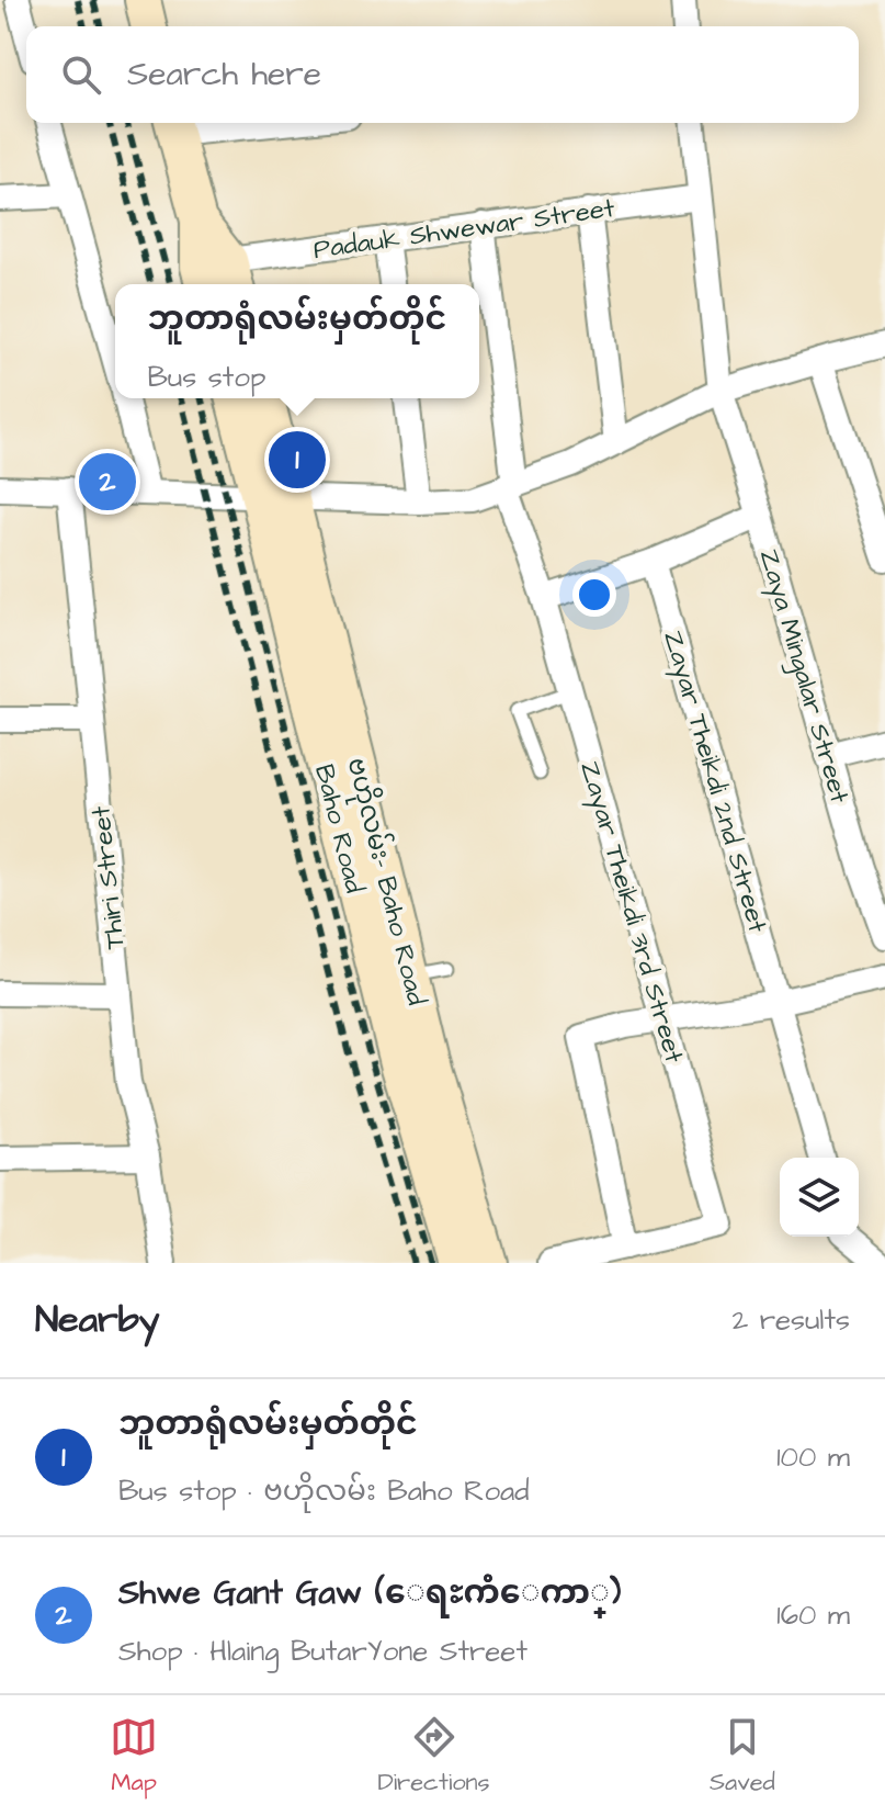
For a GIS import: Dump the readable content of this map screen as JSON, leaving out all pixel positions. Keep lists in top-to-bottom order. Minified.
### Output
{"streets":{"main road":["Baho Road","ဗဟိုလမ်း- Baho Road"],"street":["Padauk Shwewar Street","Zaya Mingalar Street","Zayar Theikdi 2nd Street","Thiri Street","Zayar Theikdi 3rd Street"]},"crossings":[["Padauk Shwewar Street","Zaya Mingalar Street"],["Padauk Shwewar Street","Zayar Theikdi 3rd Street"],["Baho Road","ဗဟိုလမ်း- Baho Road"]],"page":{"search":"Search here","popup":["ဘူတာရုံလမ်းမှတ်တိုင်","Bus stop"],"pins":["1","2"],"heading":["Nearby","2 results"],"list":[{"mark":"1","name":"ဘူတာရုံလမ်းမှတ်တိုင်","note":"Bus stop · ဗဟိုလမ်း Baho Road","value":"100 m"},{"mark":"2","name":"Shwe Gant Gaw (ေရႊကံံေကာ္)","note":"Shop · Hlaing ButarYone Street","value":"160 m"}],"nav":["Map","Directions","Saved"]}}
